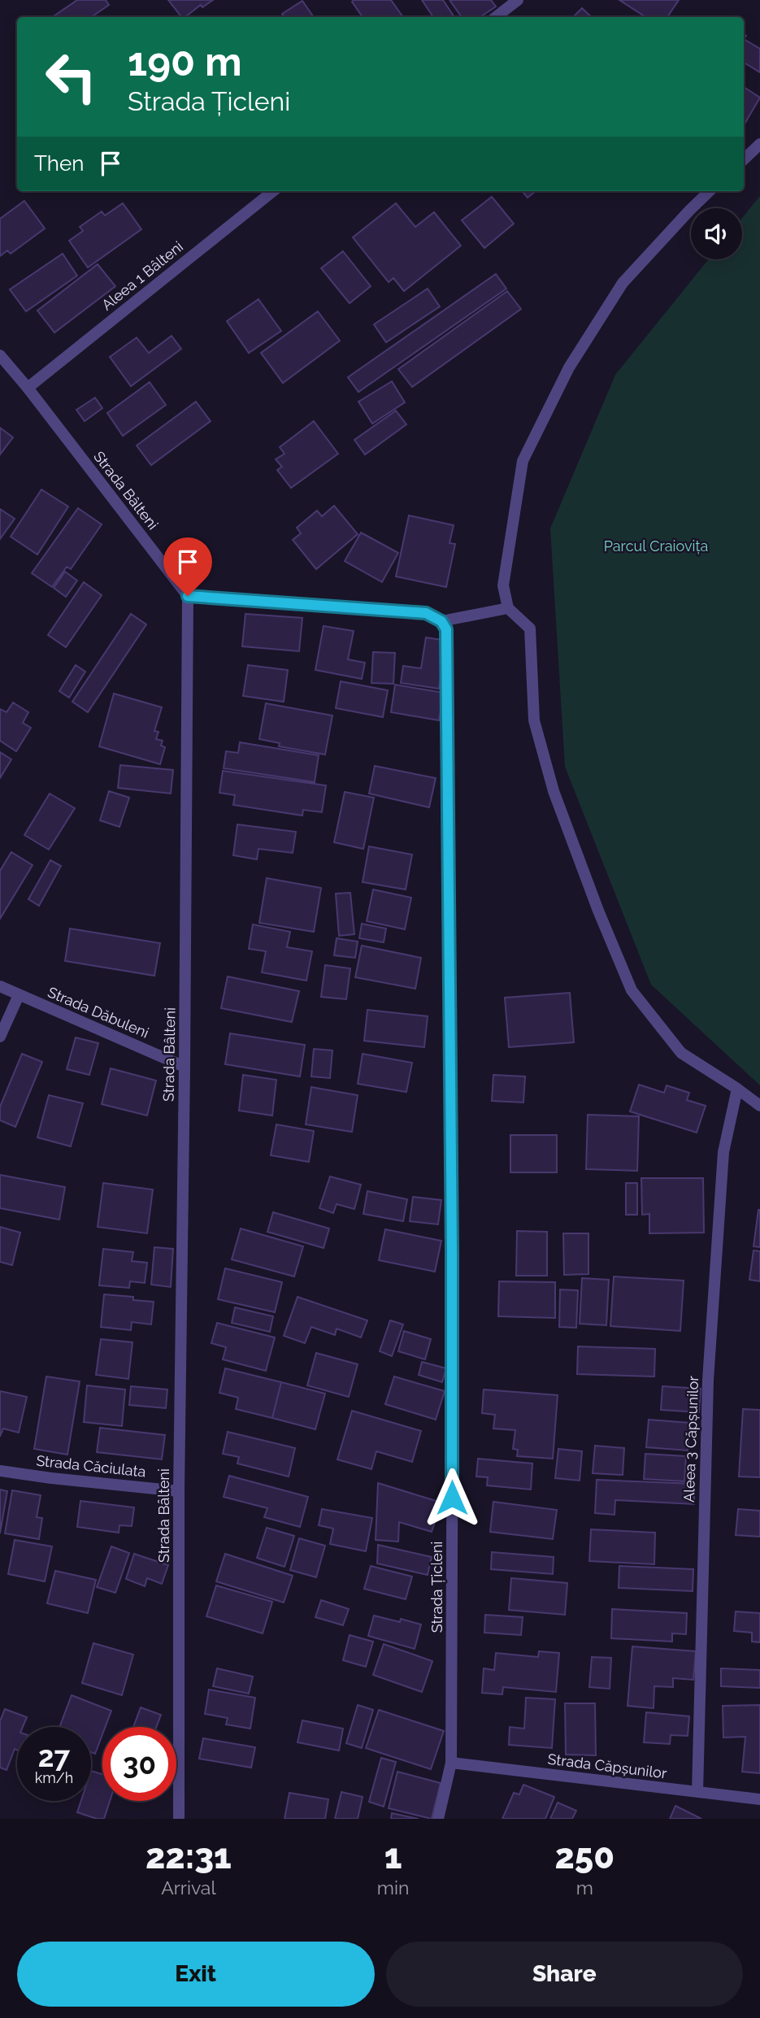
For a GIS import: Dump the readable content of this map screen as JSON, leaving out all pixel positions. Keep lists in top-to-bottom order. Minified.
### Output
{"streets":{"street":["Aleea 1 Bâlteni","Strada Bâlteni","Strada Dăbuleni","Aleea 3 Căpșunilor","Strada Căciulata","Strada Țicleni","Strada Căpșunilor"]},"crossings":[["Aleea 1 Bâlteni","Strada Bâlteni"],["Strada Bâlteni","Strada Dăbuleni"],["Strada Bâlteni","Strada Căciulata"],["Aleea 3 Căpșunilor","Strada Căpșunilor"],["Strada Țicleni","Strada Căpșunilor"]],"parks":["Parcul Craiovița"],"page":{"turn":["190 m","Strada Țicleni"],"then":"Then","speed":"27 km/h","limit":"30","eta":["22:31","Arrival","1","min","250","m"],"buttons":["Exit","Share"]}}
